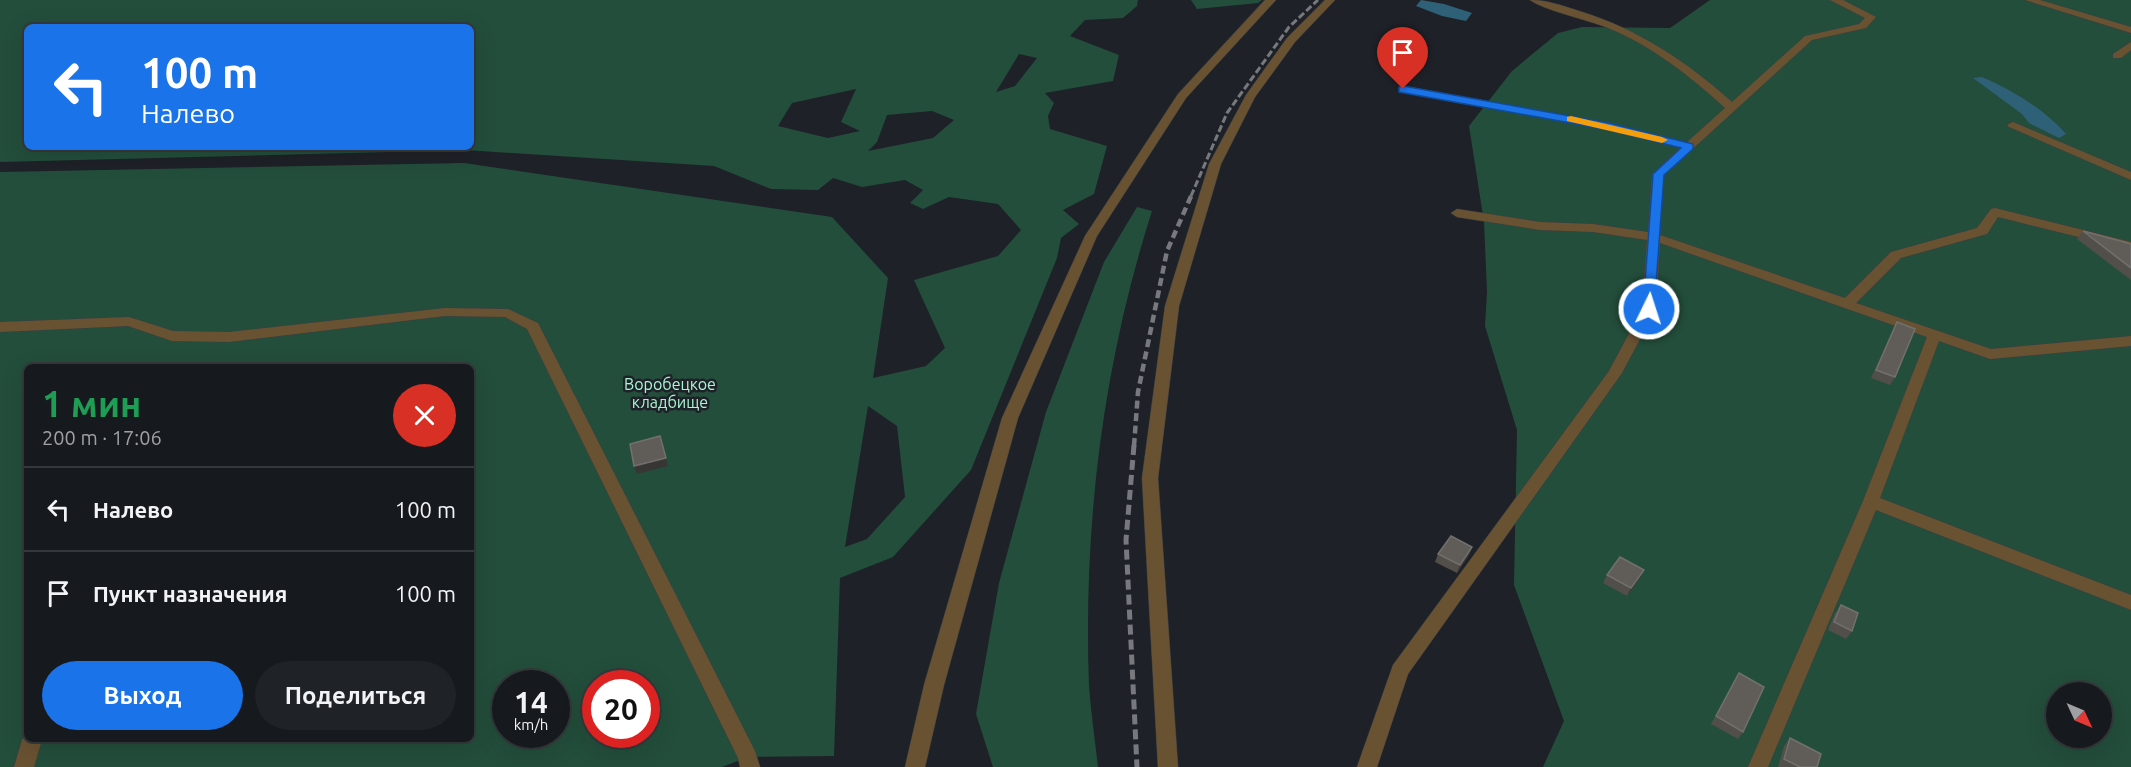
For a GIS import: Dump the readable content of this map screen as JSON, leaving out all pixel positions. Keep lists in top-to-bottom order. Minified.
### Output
{"parks":["Воробецкое кладбище"],"north":"bottom right","page":{"turn":["100 m","Налево"],"heading":["1 мин","200 m · 17:06"],"list":[{"name":"Налево","value":"100 m"},{"name":"Пункт назначения","value":"100 m"}],"buttons":["Выход","Поделиться"],"speed":"14 km/h","limit":"20"}}
